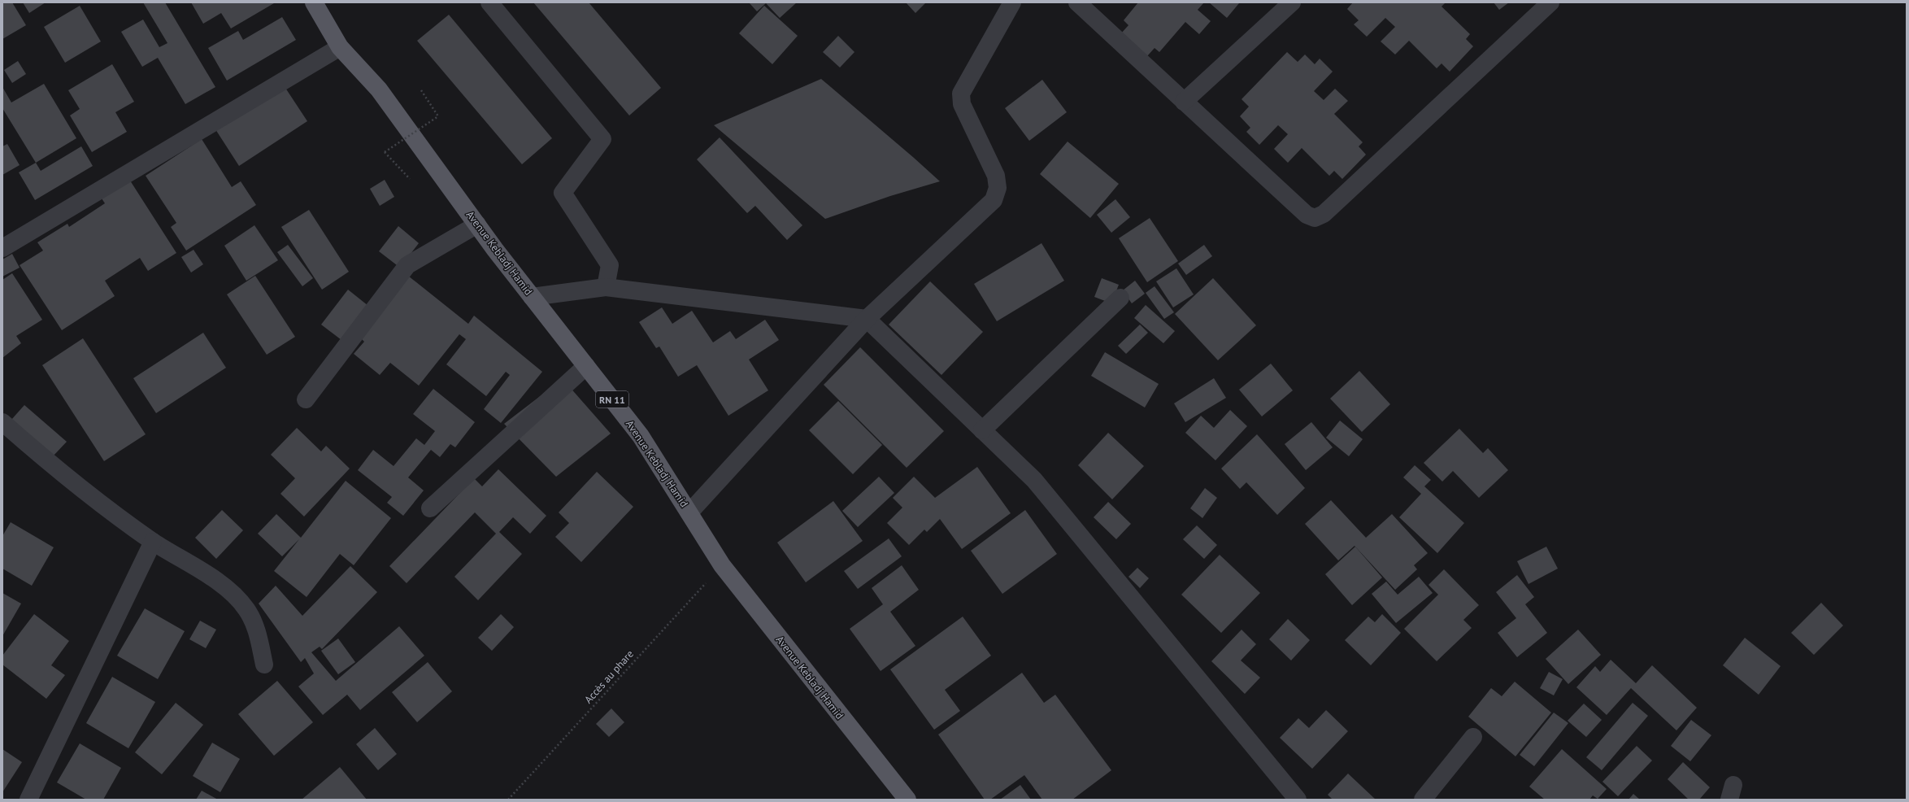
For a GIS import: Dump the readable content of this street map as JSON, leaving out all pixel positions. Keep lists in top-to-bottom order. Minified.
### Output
{"streets":{"main road":["Avenue Kebladj Hamid","RN 11"],"path":["Accès au phare"]},"crossings":[["Avenue Kebladj Hamid","Accès au phare"]]}
